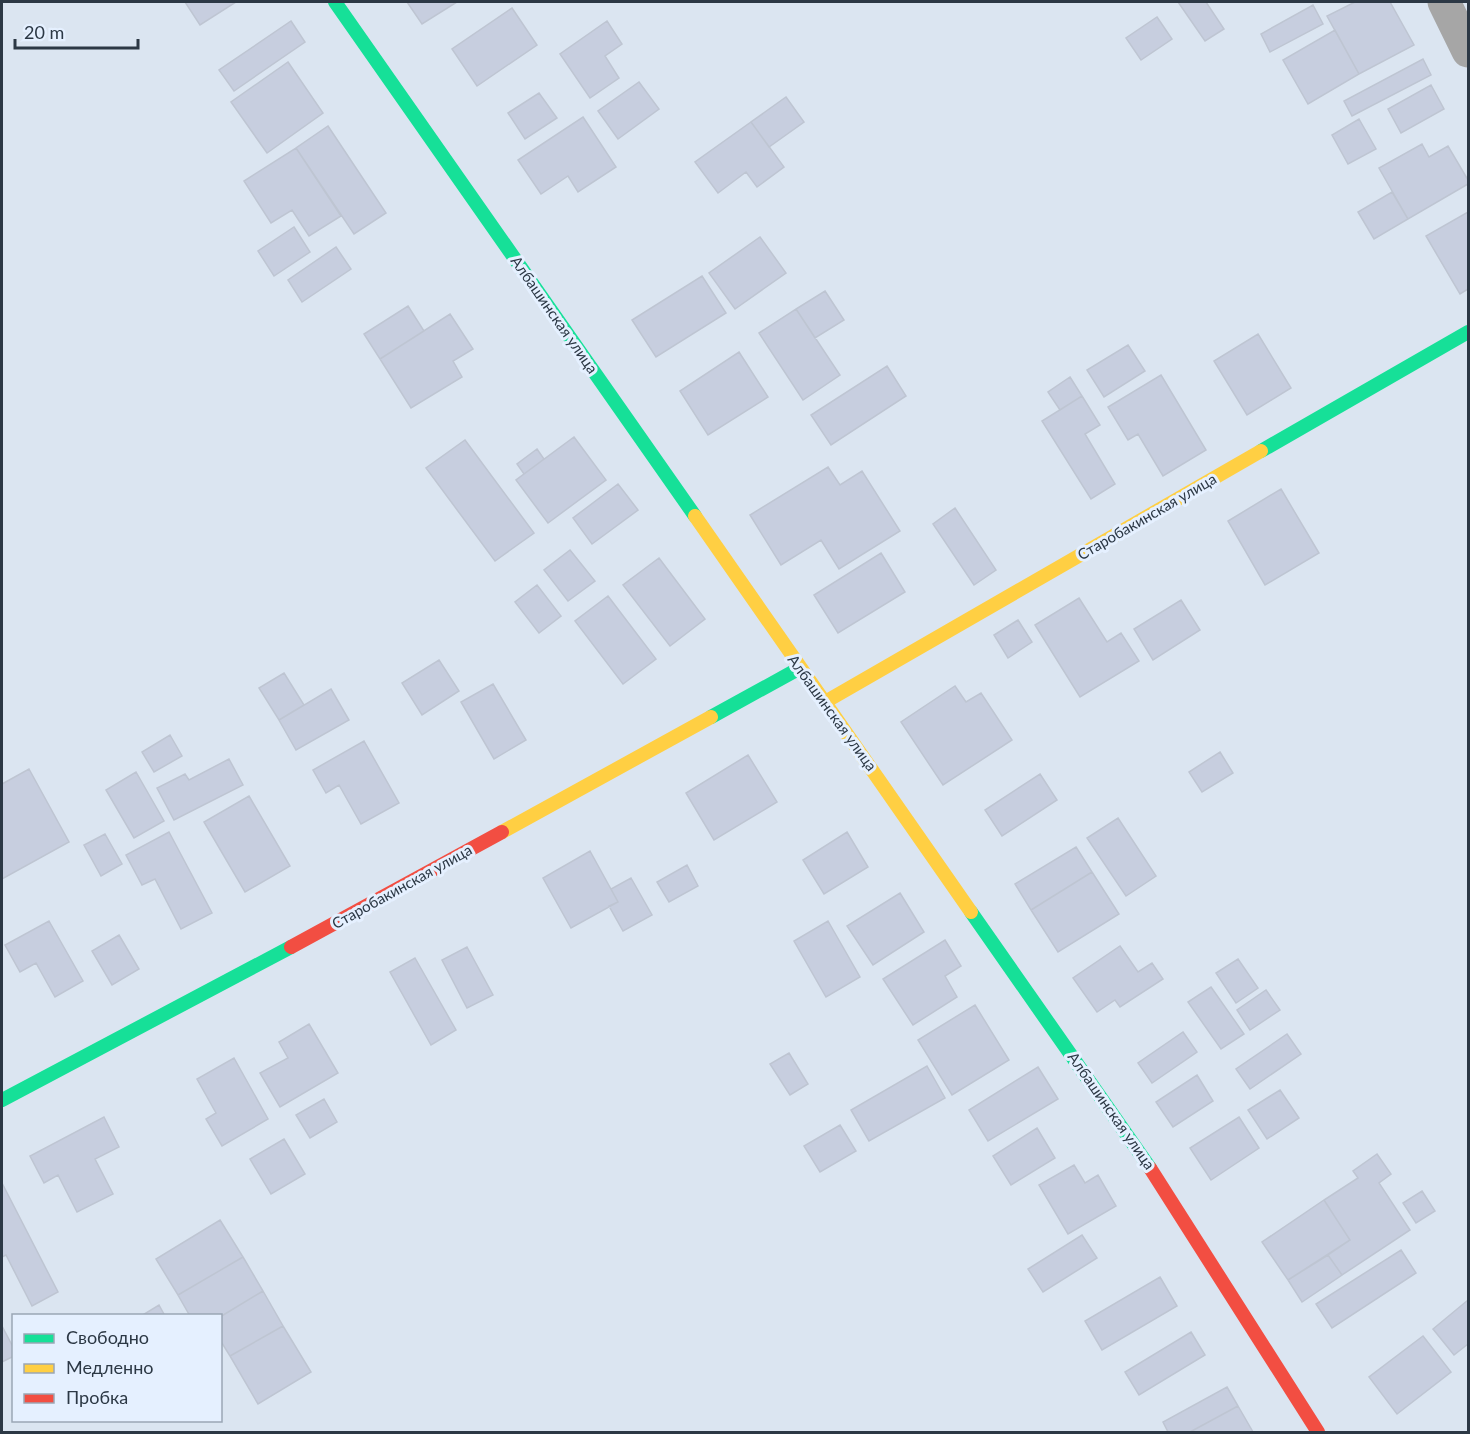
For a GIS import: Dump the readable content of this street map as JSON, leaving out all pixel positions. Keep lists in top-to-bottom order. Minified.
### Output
{"streets":{"street":["Албашинская улица","Старобакинская улица"]},"crossings":[["Албашинская улица","Старобакинская улица"]],"legend":["Свободно","Медленно","Пробка"],"scale_bar":"20 m"}
